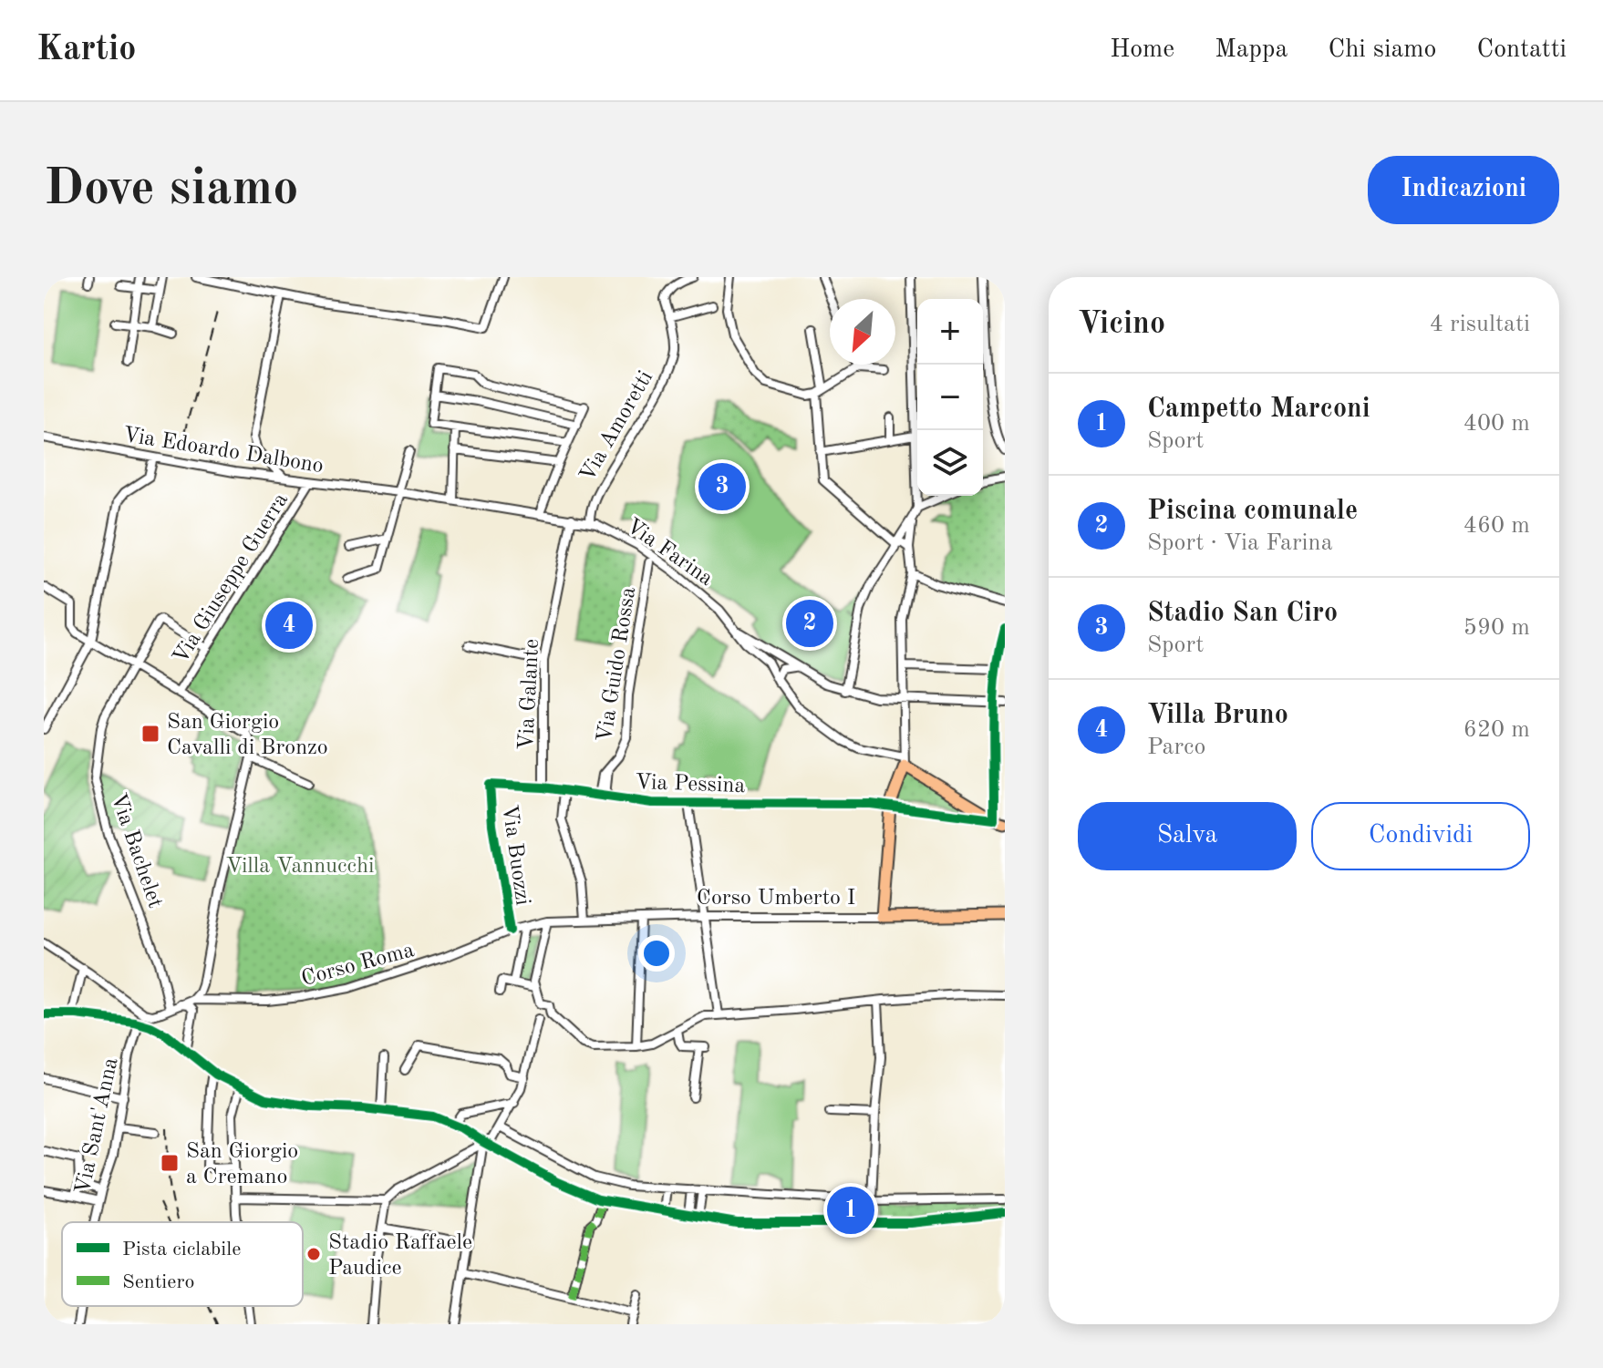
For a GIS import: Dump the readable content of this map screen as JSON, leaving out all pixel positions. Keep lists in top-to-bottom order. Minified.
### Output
{"streets":{"main road":["Corso Umberto I"],"street":["Via Amoretti","Via Edoardo Dalbono","Via Farina","Via Giuseppe Guerra","Via Guido Rossa","Via Galante","Via Pessina","Via Bachelet","Via Buozzi","Corso Roma","Via Sant'Anna"]},"crossings":[["Via Amoretti","Via Farina"],["Via Edoardo Dalbono","Via Farina"],["Via Edoardo Dalbono","Via Giuseppe Guerra"],["Via Farina","Via Galante"],["Via Giuseppe Guerra","Via Bachelet"],["Via Guido Rossa","Via Pessina"],["Via Galante","Via Pessina"],["Via Pessina","Via Buozzi"],["Via Buozzi","Corso Roma"],["Corso Umberto I","Corso Roma"]],"parks":["Villa Vannucchi"],"places":{"transit":["San Giorgio Cavalli di Bronzo","San Giorgio a Cremano"],"other":["Stadio Raffaele Paudice"]},"legend":["Pista ciclabile","Sentiero"],"north":"bottom left","page":{"header":"Kartio","nav":["Home","Mappa","Chi siamo","Contatti"],"buttons":["Indicazioni",["Salva","Condividi"]],"title":"Dove siamo","heading":["Vicino","4 risultati"],"map_buttons":["+","−"],"list":[{"mark":"1","name":"Campetto Marconi","note":"Sport","value":"400 m"},{"mark":"2","name":"Piscina comunale","note":"Sport · Via Farina","value":"460 m"},{"mark":"3","name":"Stadio San Ciro","note":"Sport","value":"590 m"},{"mark":"4","name":"Villa Bruno","note":"Parco","value":"620 m"}],"pins":["3","2","4","1"]}}
